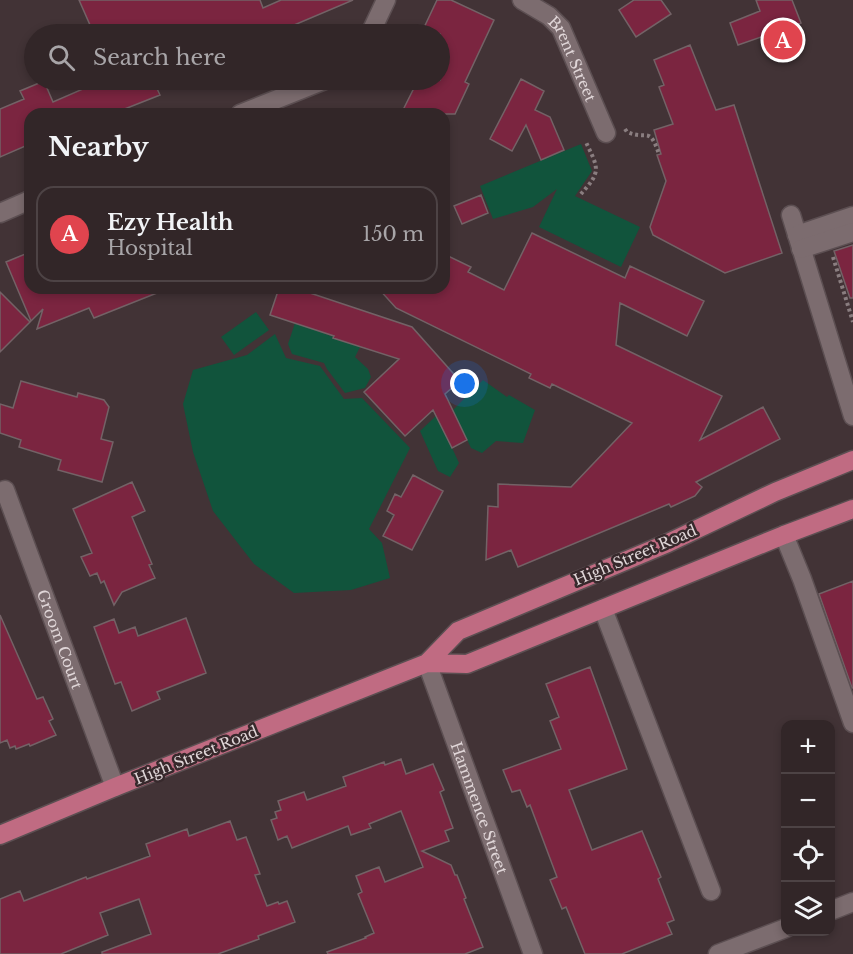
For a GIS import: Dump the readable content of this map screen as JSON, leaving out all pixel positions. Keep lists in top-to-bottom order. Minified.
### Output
{"streets":{"main road":["High Street Road"],"street":["Brent Street","Groom Court","Hammence Street"]},"crossings":[["High Street Road","Groom Court"],["High Street Road","Hammence Street"]],"page":{"pins":"A","search":"Search here","heading":"Nearby","list":[{"mark":"A","name":"Ezy Health","note":"Hospital","value":"150 m"}],"map_buttons":["+","−"]}}
